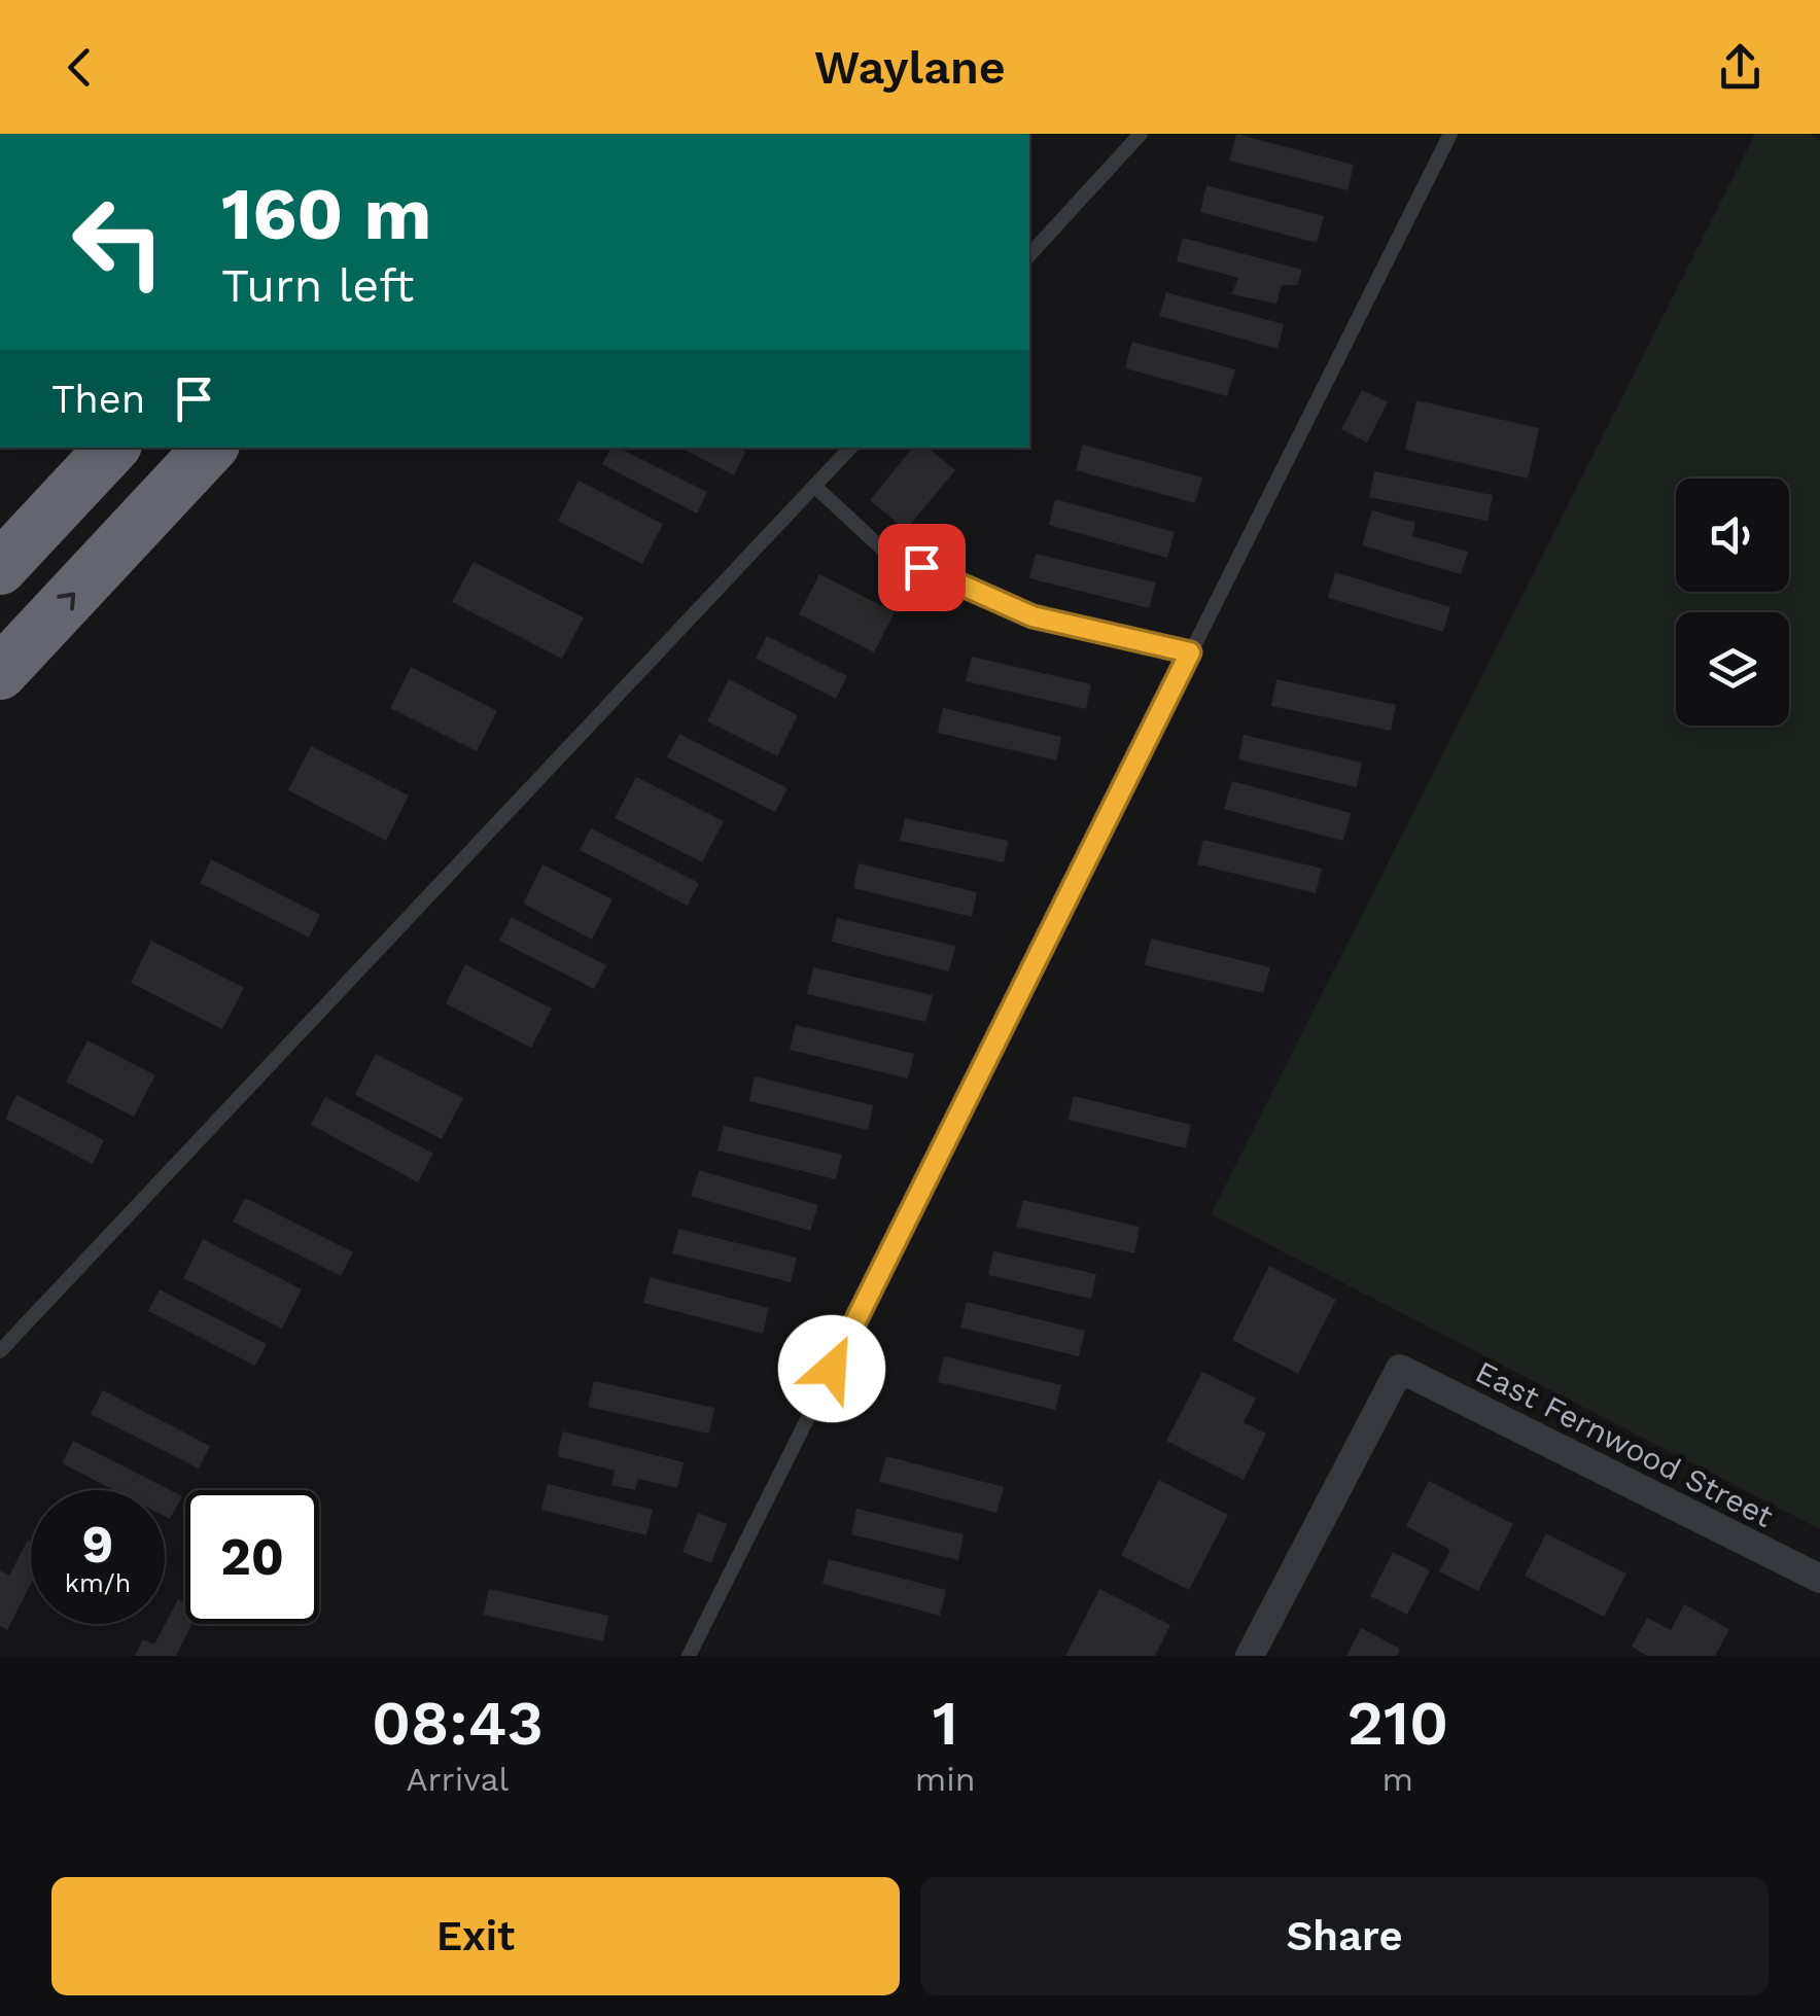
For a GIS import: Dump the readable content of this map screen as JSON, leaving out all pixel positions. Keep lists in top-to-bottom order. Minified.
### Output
{"streets":{"street":["East Fernwood Street"]},"page":{"header":"Waylane","turn":["160 m","Turn left"],"then":"Then","speed":"9 km/h","limit":"20","eta":["08:43","Arrival","1","min","210","m"],"buttons":["Exit","Share"]}}
